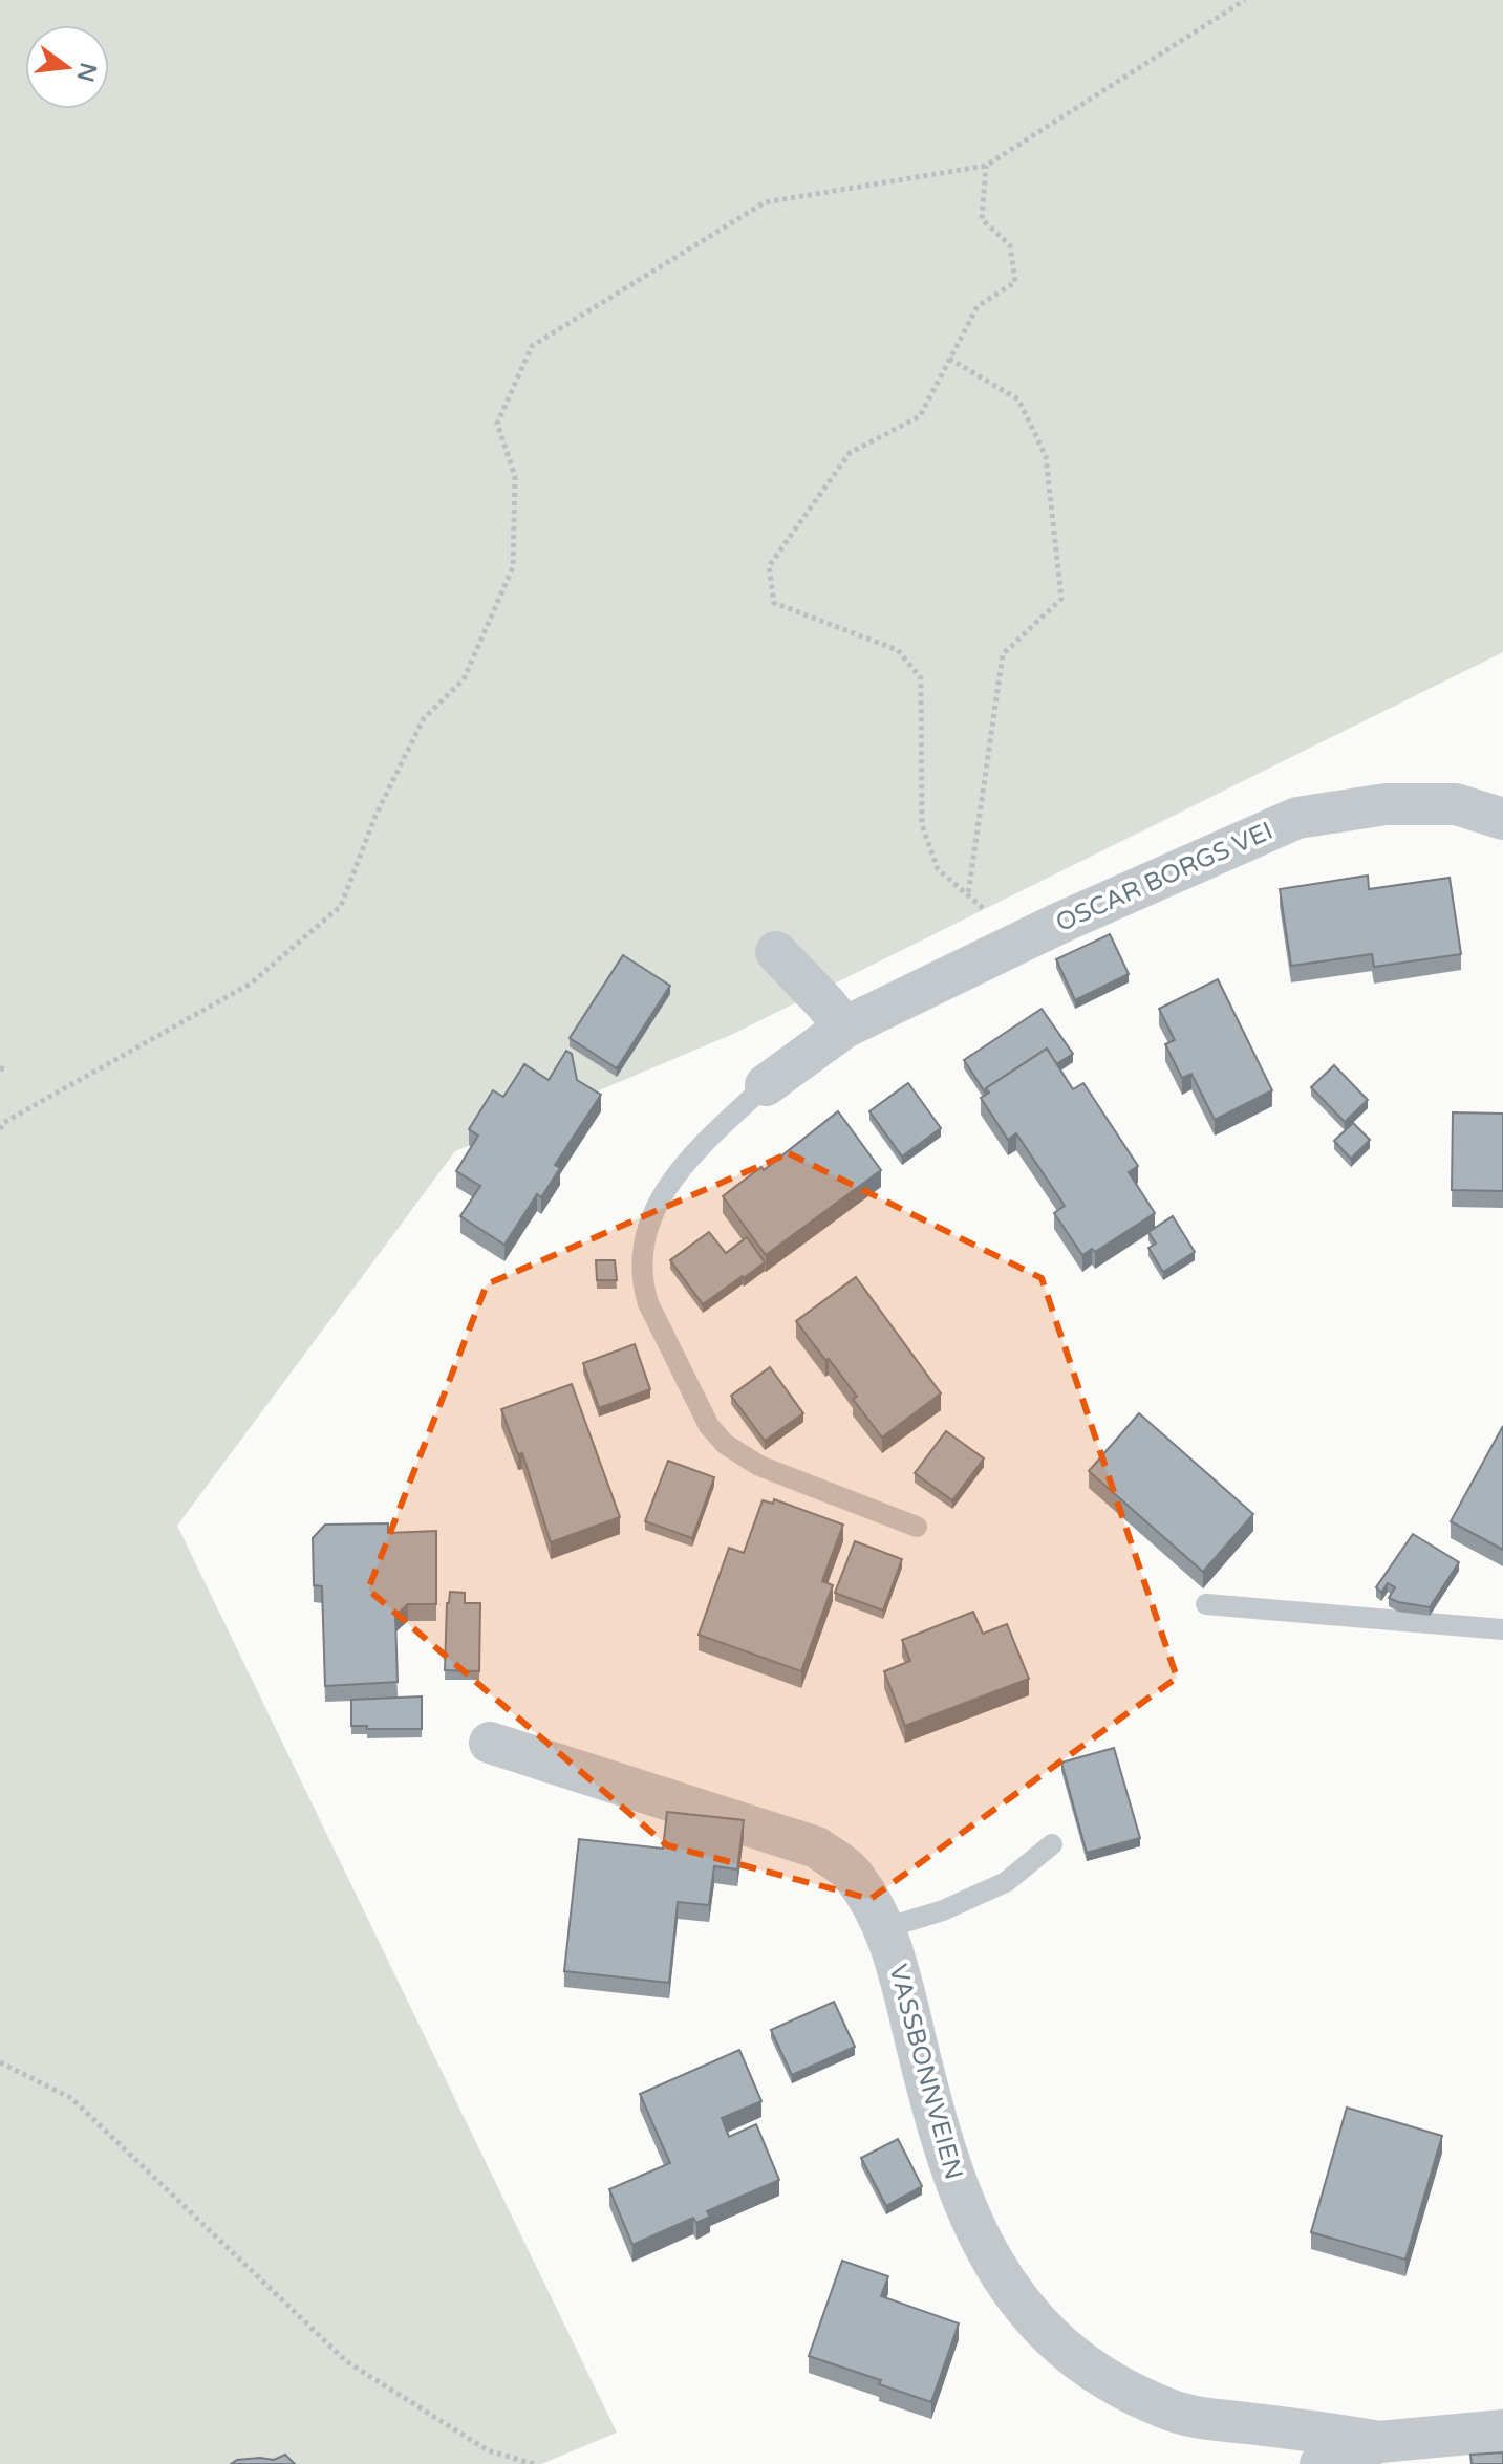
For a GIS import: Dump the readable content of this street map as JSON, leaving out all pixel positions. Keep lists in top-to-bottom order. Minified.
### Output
{"streets":{"street":["OSCAR BORGS VEI","VASSBONNVEIEN"]},"north":"right"}
